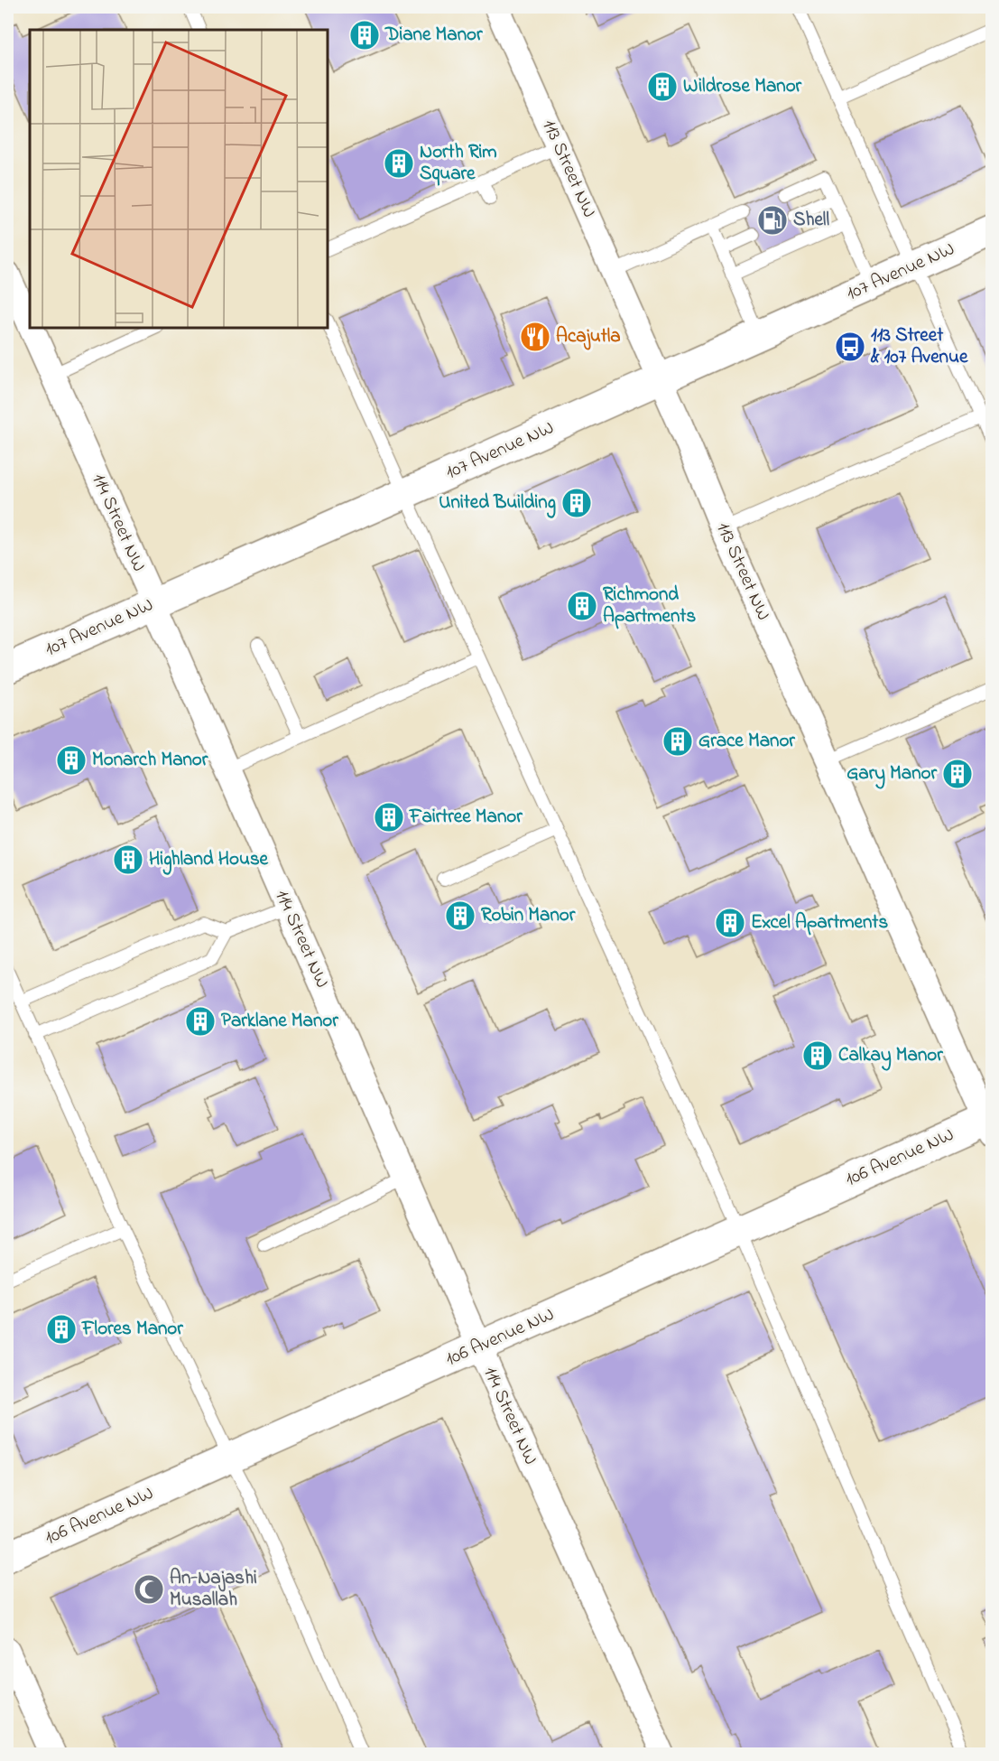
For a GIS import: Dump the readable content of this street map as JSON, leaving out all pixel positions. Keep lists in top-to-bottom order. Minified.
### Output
{"streets":{"main road":["107 Avenue NW","106 Avenue NW"],"street":["113 Street NW","114 Street NW"]},"crossings":[["113 Street NW","107 Avenue NW"],["113 Street NW","106 Avenue NW"],["107 Avenue NW","114 Street NW"],["114 Street NW","106 Avenue NW"]],"places":{"building":["Diane Manor","Wildrose Manor","North Rim Square","United Building","Richmond Apartments","Grace Manor","Monarch Manor","Gary Manor","Fairtree Manor","Highland House","Robin Manor","Excel Apartments","Parklane Manor","Calkay Manor","Flores Manor"],"fuel station":["Shell"],"restaurant":["Acajutla"],"bus stop":["113 Street & 107 Avenue"],"mosque":["An-Najashi Musallah"]}}
